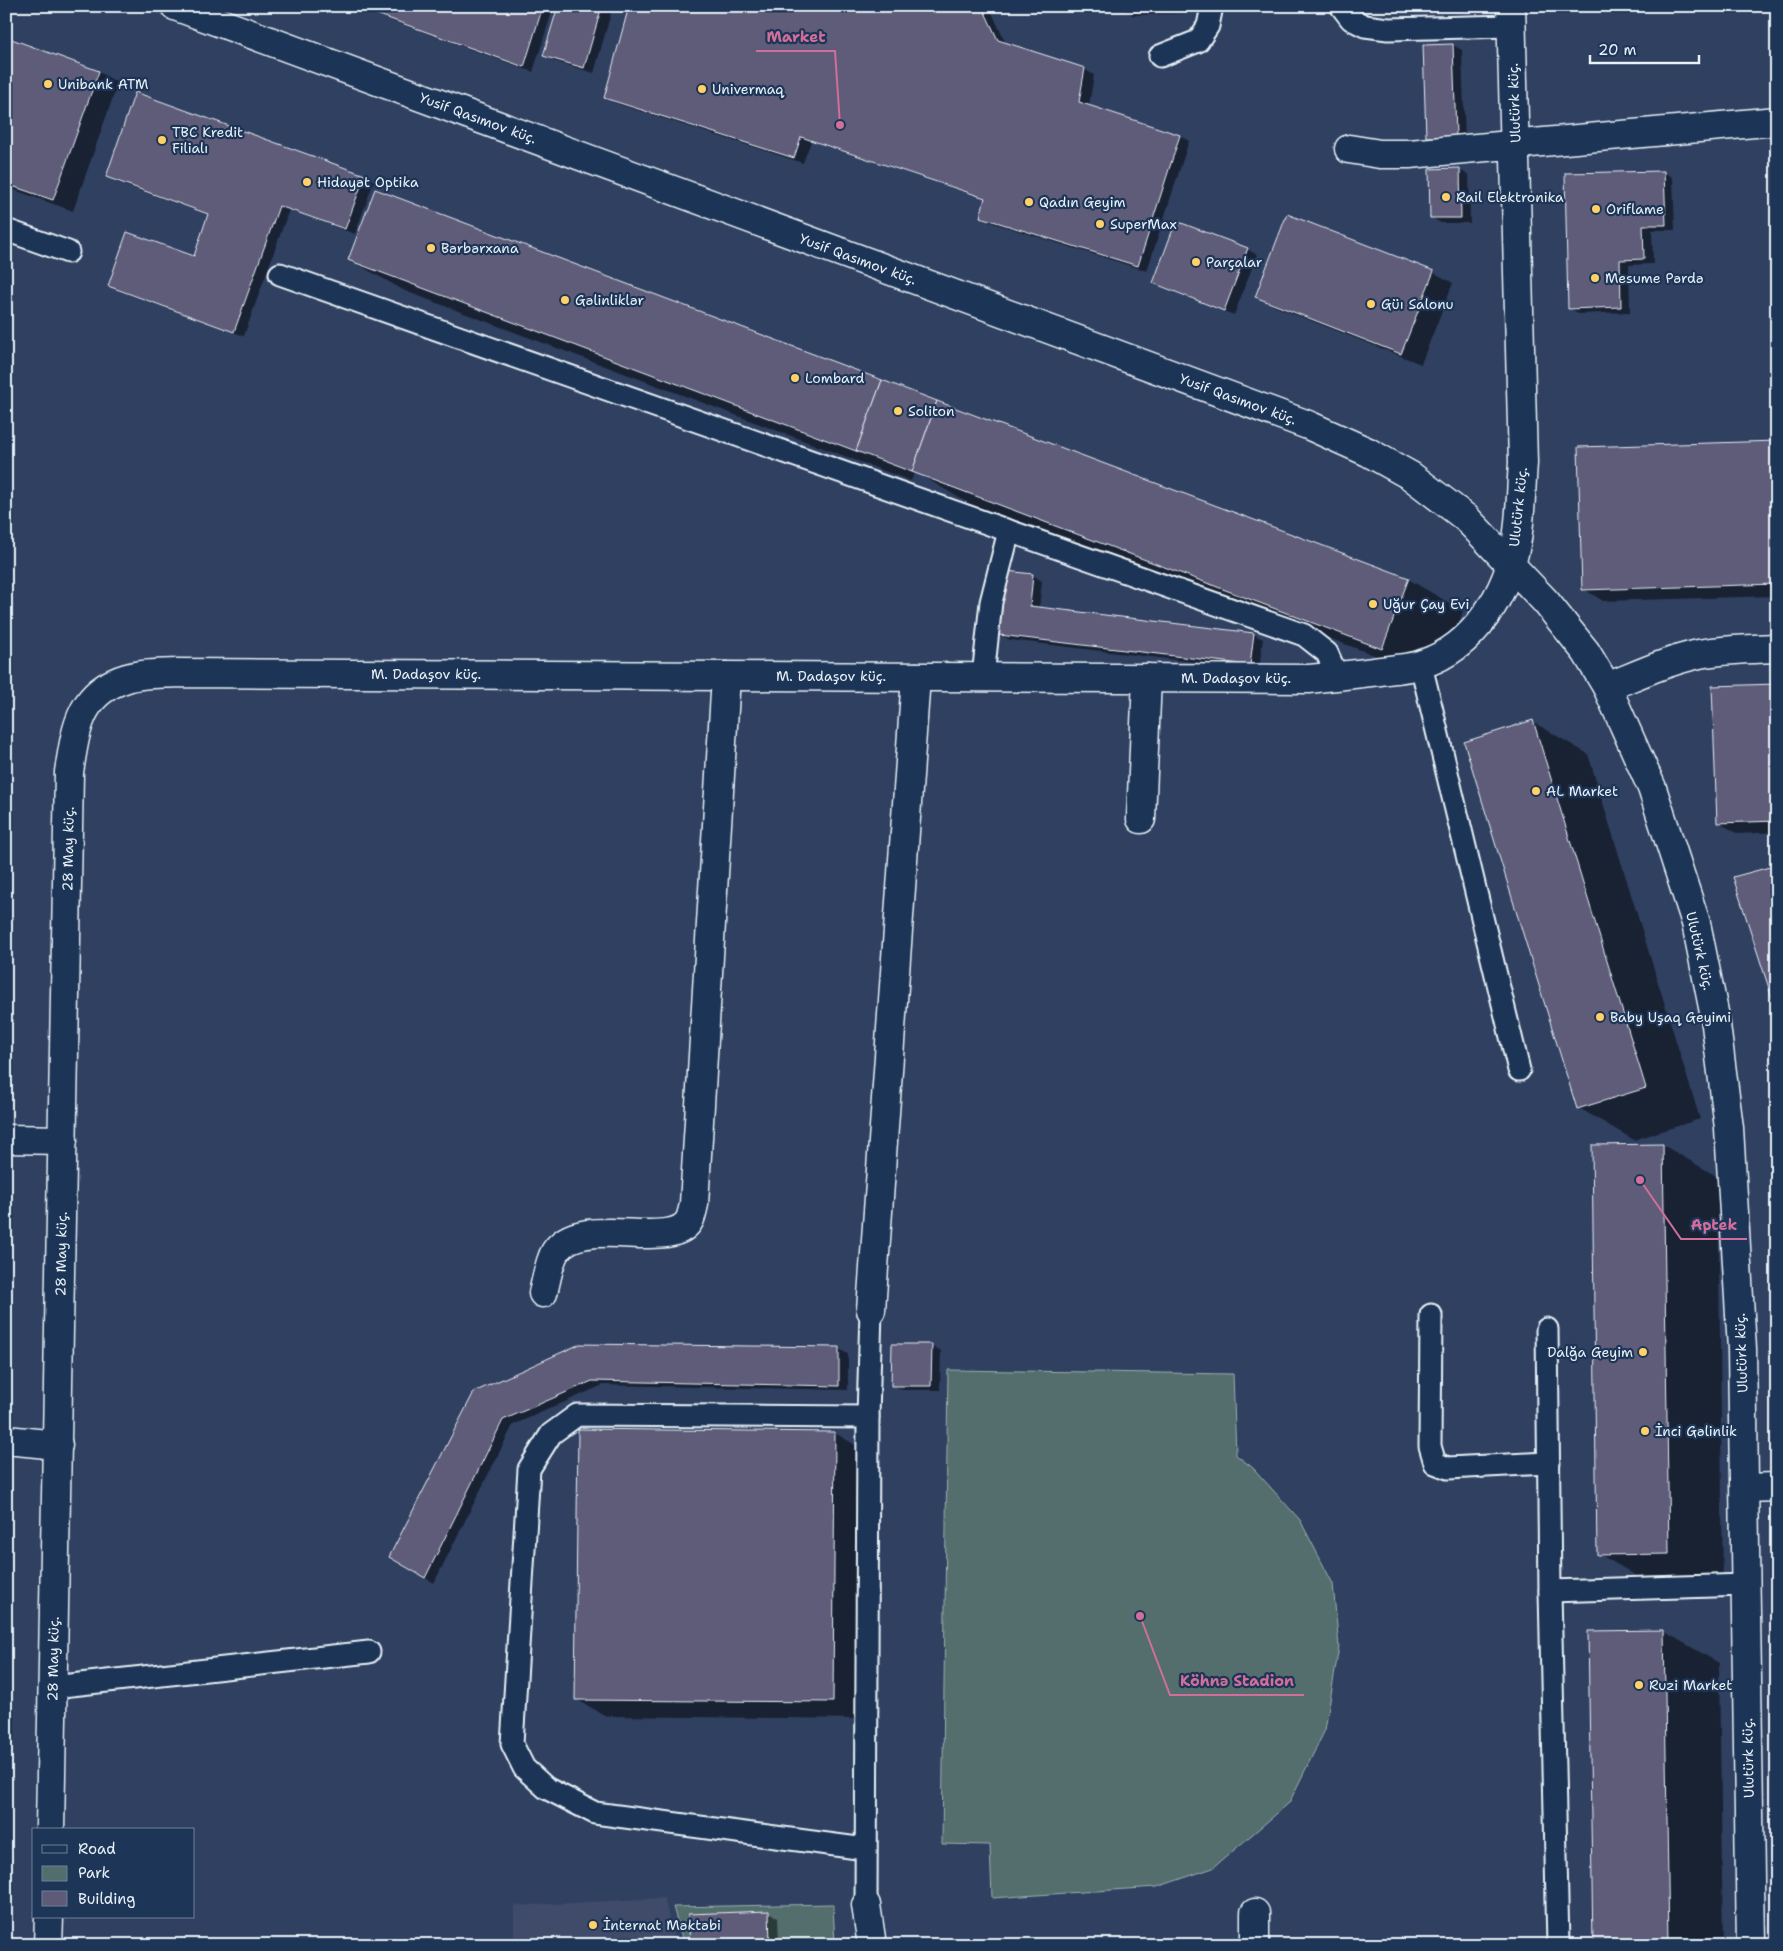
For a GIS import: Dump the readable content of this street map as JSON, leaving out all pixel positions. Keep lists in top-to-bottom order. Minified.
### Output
{"streets":{"street":["Ulutürk küç.","Yusif Qasımov küç.","M. Dadaşov küç.","28 May küç."]},"crossings":[["Ulutürk küç.","Yusif Qasımov küç."],["Ulutürk küç.","M. Dadaşov küç."],["Yusif Qasımov küç.","M. Dadaşov küç."],["M. Dadaşov küç.","28 May küç."]],"places":["Unibank ATM","Univermaq","Market","TBC Kredit Filialı","Hidayət Optika","Rail Elektronika","Qadın Geyim","Oriflame","SuperMax","Bərbərxana","Parçalar","Mesume Pərdə","Gəlinliklər","Güı Salonu","Lombard","Soliton","Uğur Çay Evi","AL Market","Baby Uşaq Geyimi","Aptek","Dalğa Geyim","İnci Gəlinlik","Köhnə Stadion","Ruzi Market","İnternat Məktəbi"],"legend":["Road","Park","Building"],"scale_bar":"20 m"}
